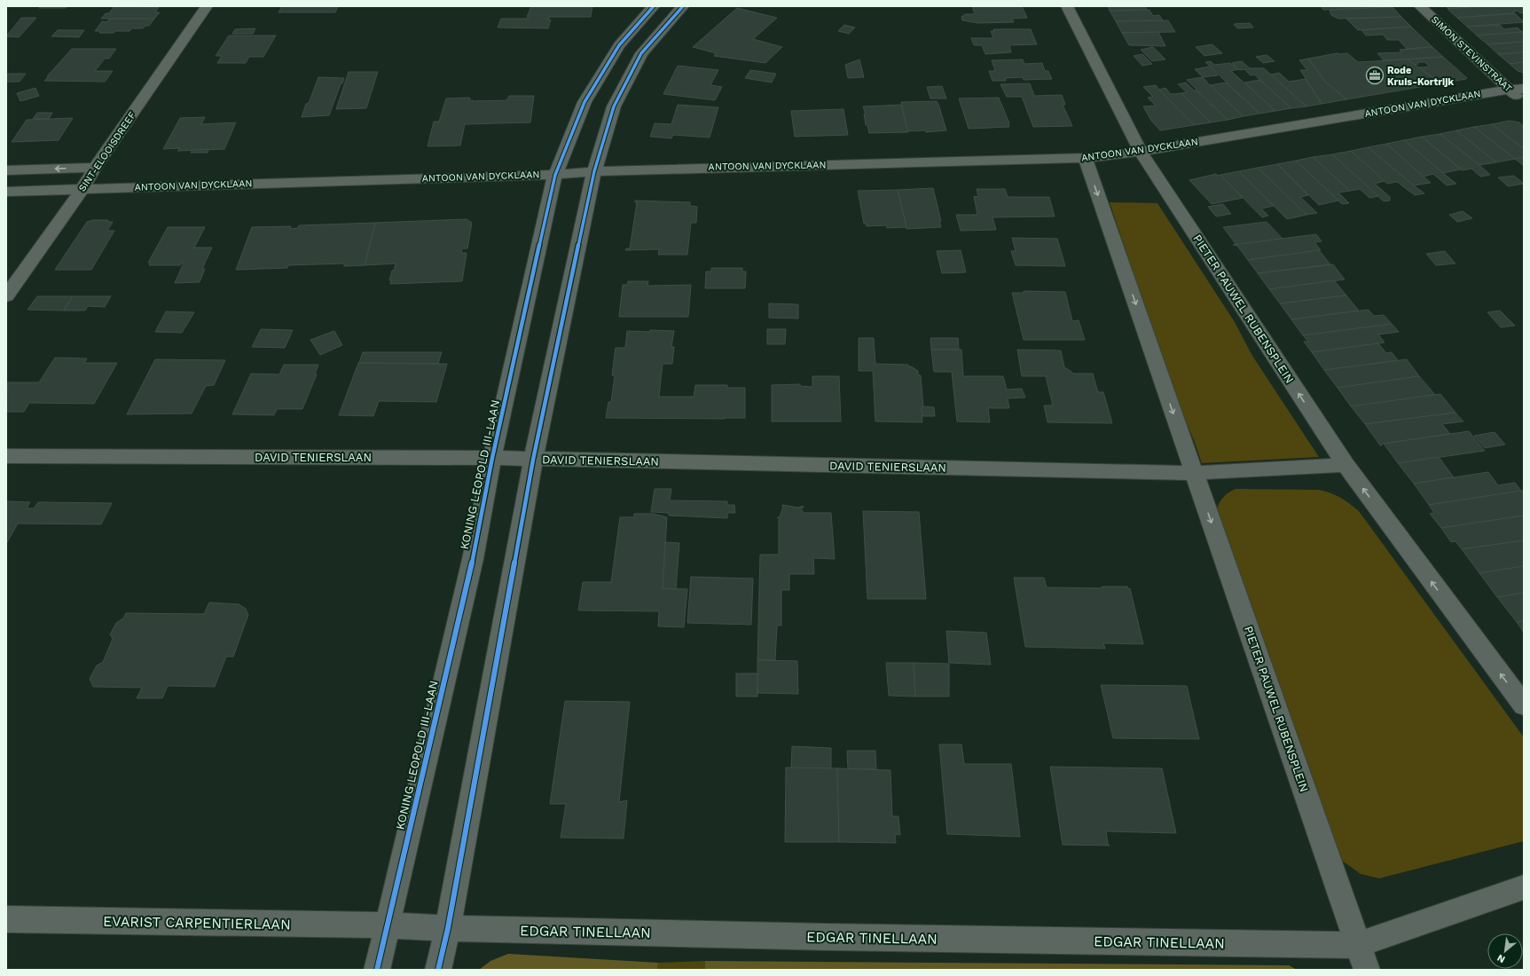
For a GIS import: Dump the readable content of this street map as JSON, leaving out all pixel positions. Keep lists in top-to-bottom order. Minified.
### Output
{"streets":{"street":["SIMON STEVINSTRAAT","ANTOON VAN DYCKLAAN","SINT-ELOOISDREEF","PIETER PAUWEL RUBENSPLEIN","DAVID TENIERSLAAN","KONING LEOPOLD III-LAAN","EVARIST CARPENTIERLAAN","EDGAR TINELLAAN"]},"crossings":[["SIMON STEVINSTRAAT","ANTOON VAN DYCKLAAN"],["ANTOON VAN DYCKLAAN","SINT-ELOOISDREEF"],["ANTOON VAN DYCKLAAN","PIETER PAUWEL RUBENSPLEIN"],["ANTOON VAN DYCKLAAN","KONING LEOPOLD III-LAAN"],["PIETER PAUWEL RUBENSPLEIN","DAVID TENIERSLAAN"],["PIETER PAUWEL RUBENSPLEIN","EDGAR TINELLAAN"],["DAVID TENIERSLAAN","KONING LEOPOLD III-LAAN"],["KONING LEOPOLD III-LAAN","EVARIST CARPENTIERLAAN"],["KONING LEOPOLD III-LAAN","EDGAR TINELLAAN"],["EVARIST CARPENTIERLAAN","EDGAR TINELLAAN"]],"places":{"office":["Rode Kruis-Kortrijk"]},"north":"bottom left"}
